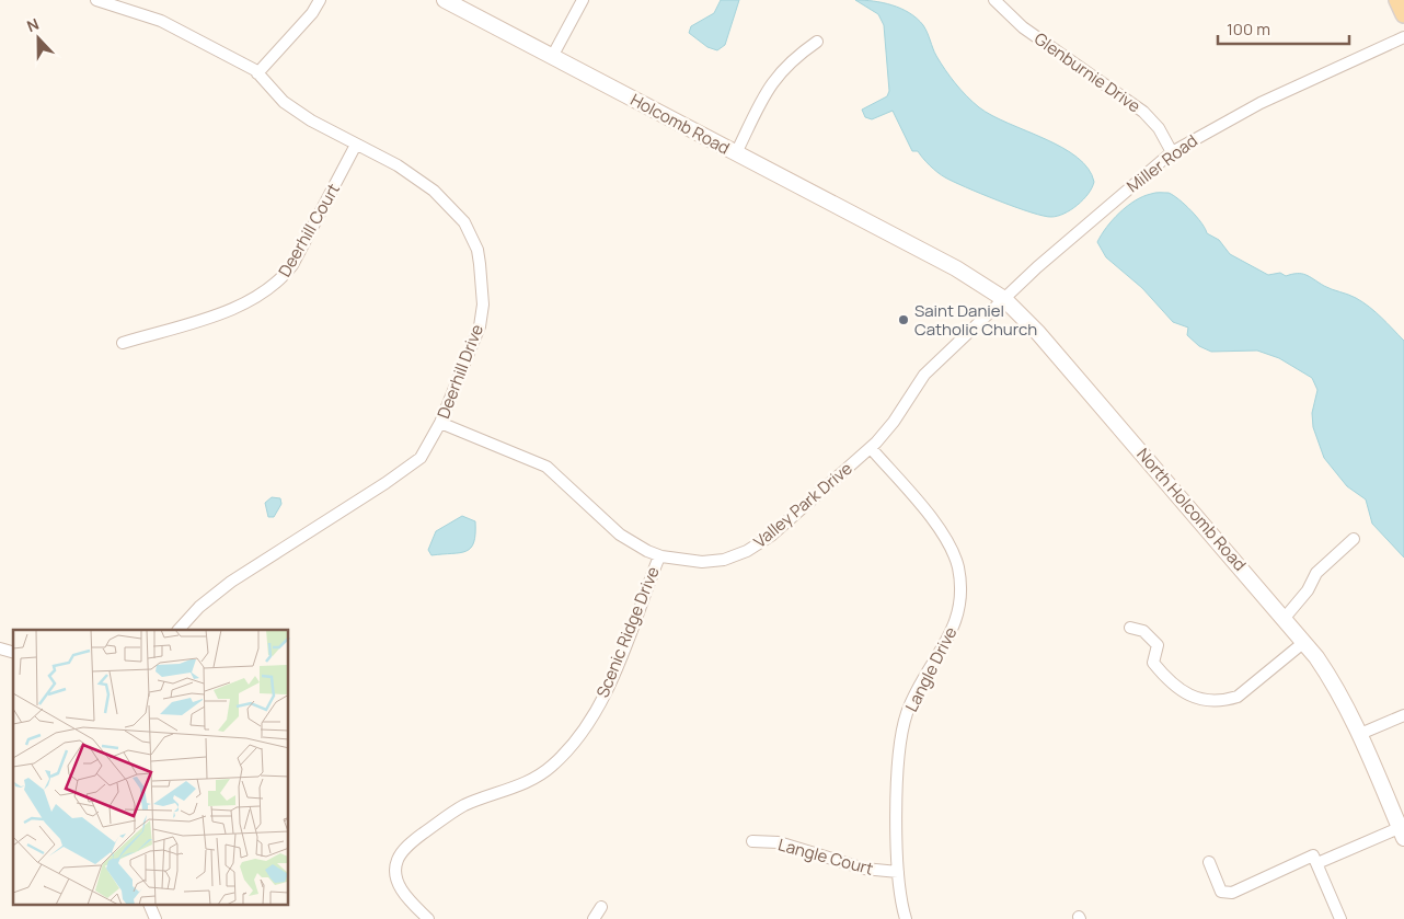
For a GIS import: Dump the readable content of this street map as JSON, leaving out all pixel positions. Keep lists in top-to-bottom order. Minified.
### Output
{"streets":{"street":["Glenburnie Drive","Holcomb Road","Miller Road","Deerhill Court","Deerhill Drive","Valley Park Drive","North Holcomb Road","Scenic Ridge Drive","Langle Drive","Langle Court"]},"crossings":[["Glenburnie Drive","Miller Road"],["Holcomb Road","North Holcomb Road"],["Miller Road","Valley Park Drive"],["Miller Road","North Holcomb Road"],["Deerhill Court","Deerhill Drive"],["Deerhill Drive","Valley Park Drive"],["Valley Park Drive","North Holcomb Road"],["Valley Park Drive","Scenic Ridge Drive"],["Valley Park Drive","Langle Drive"],["Langle Drive","Langle Court"]],"places":["Saint Daniel Catholic Church"],"scale_bar":"100 m","north":"top"}
